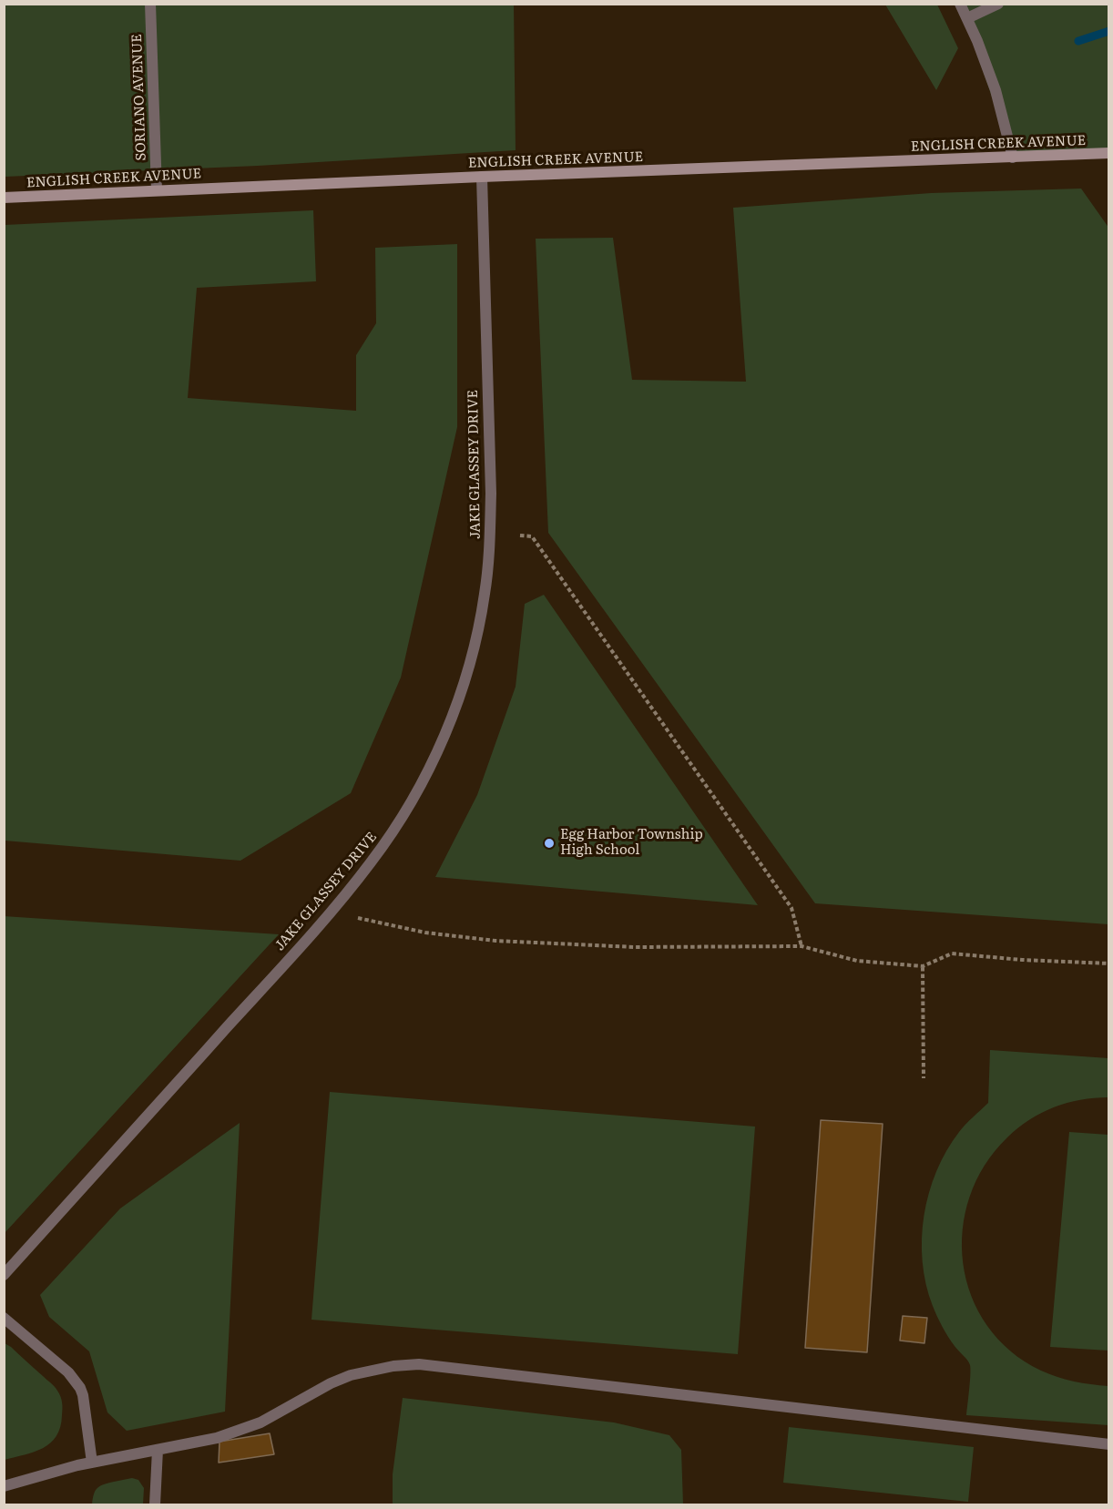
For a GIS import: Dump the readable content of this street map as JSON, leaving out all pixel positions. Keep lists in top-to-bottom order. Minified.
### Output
{"streets":{"main road":["ENGLISH CREEK AVENUE"],"street":["SORIANO AVENUE","JAKE GLASSEY DRIVE"]},"crossings":[["SORIANO AVENUE","ENGLISH CREEK AVENUE"],["ENGLISH CREEK AVENUE","JAKE GLASSEY DRIVE"]],"places":["Egg Harbor Township High School"]}
